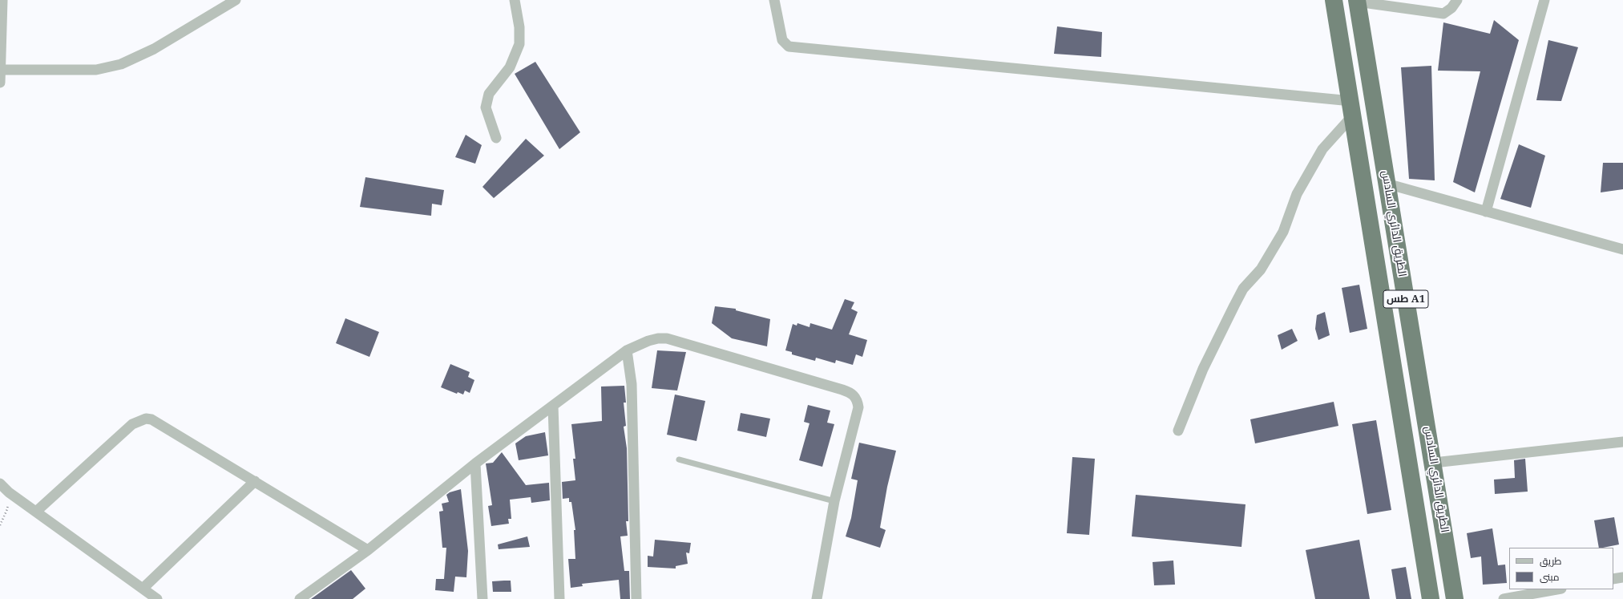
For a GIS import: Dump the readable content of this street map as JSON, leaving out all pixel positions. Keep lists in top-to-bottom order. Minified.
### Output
{"streets":{"highway":["الطريق الدائري السادس","طس A1"]},"legend":["طريق","مبنى"]}
